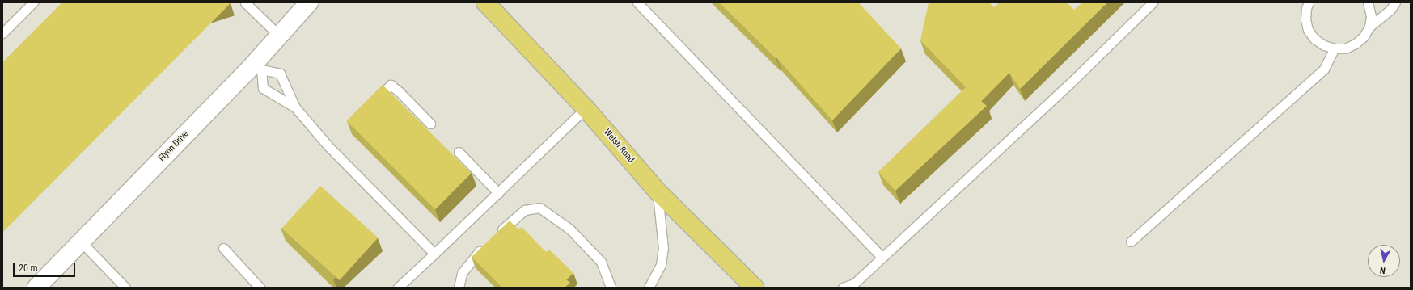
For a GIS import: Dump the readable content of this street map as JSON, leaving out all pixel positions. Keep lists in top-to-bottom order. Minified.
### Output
{"streets":{"main road":["Welsh Road"],"street":["Flynn Drive"]},"scale_bar":"20 m","north":"bottom"}
